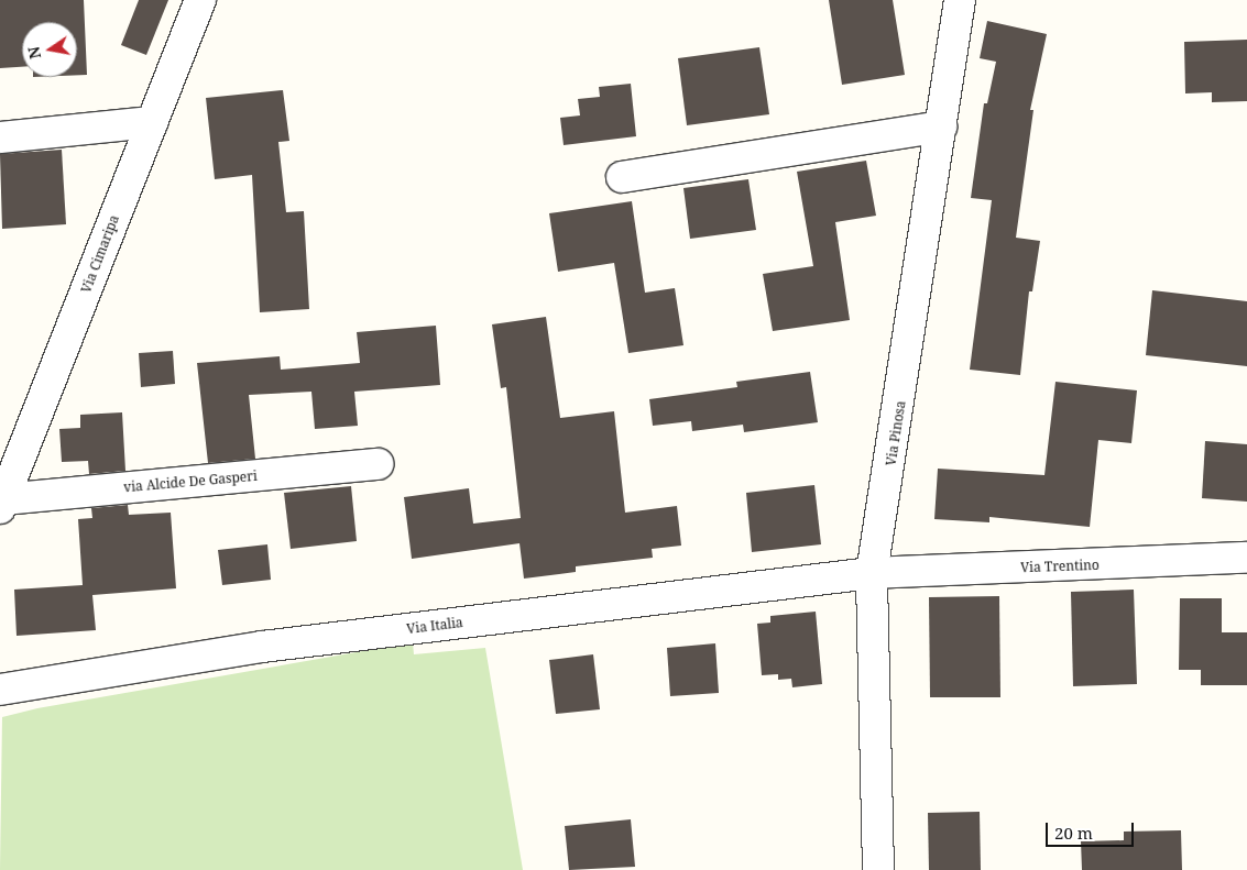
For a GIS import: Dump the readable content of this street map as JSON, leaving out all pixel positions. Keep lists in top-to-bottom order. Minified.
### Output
{"streets":{"street":["Via Cimaripa","Via Pinosa","via Alcide De Gasperi","Via Trentino","Via Italia"]},"crossings":[["Via Cimaripa","via Alcide De Gasperi"],["Via Pinosa","Via Trentino"],["Via Pinosa","Via Italia"],["Via Trentino","Via Italia"]],"scale_bar":"20 m","north":"left"}
